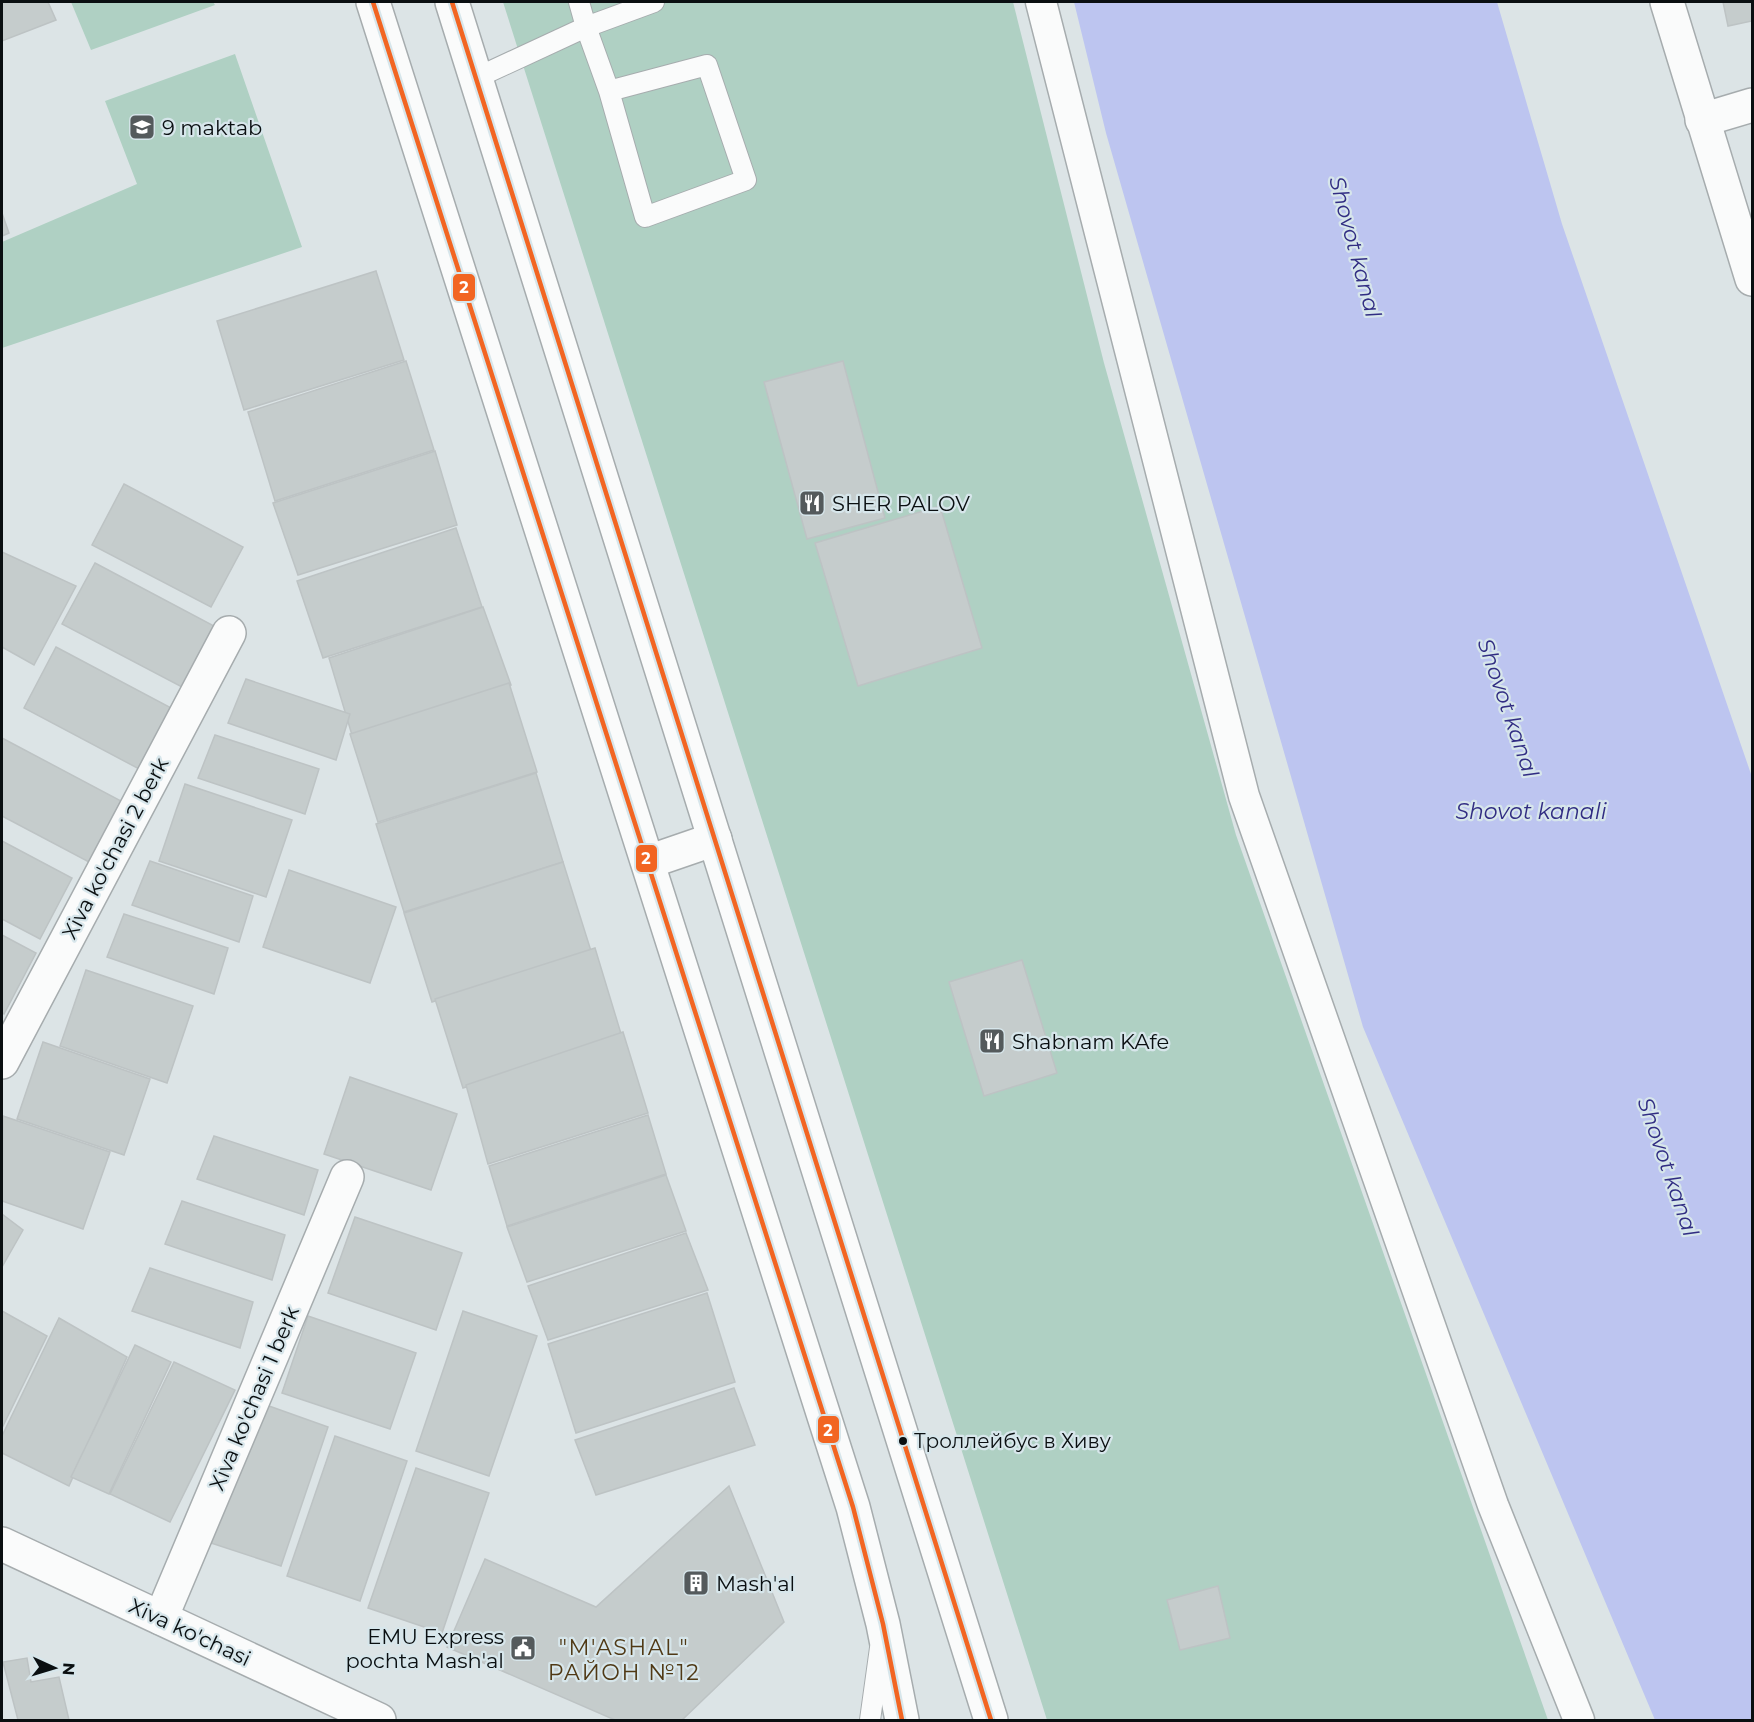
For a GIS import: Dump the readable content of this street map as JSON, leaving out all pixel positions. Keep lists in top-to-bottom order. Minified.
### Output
{"streets":{"main road":["Xiva ko'chasi 2 berk","Xiva ko'chasi 1 berk","Xiva ko'chasi"]},"crossings":[["Xiva ko'chasi 1 berk","Xiva ko'chasi"]],"districts":["\"M'ASHAL\" РАЙОН №12"],"water":["Shovot kanal","Shovot kanali"],"places":{"school or university":["9 maktab"],"restaurant":["SHER PALOV","Shabnam KAfe"],"other":["Троллейбус в Хиву"],"building":["Mash'al"],"public building":["EMU Express pochta Mash'al"]},"lines":["transit line 2"],"north":"right"}
